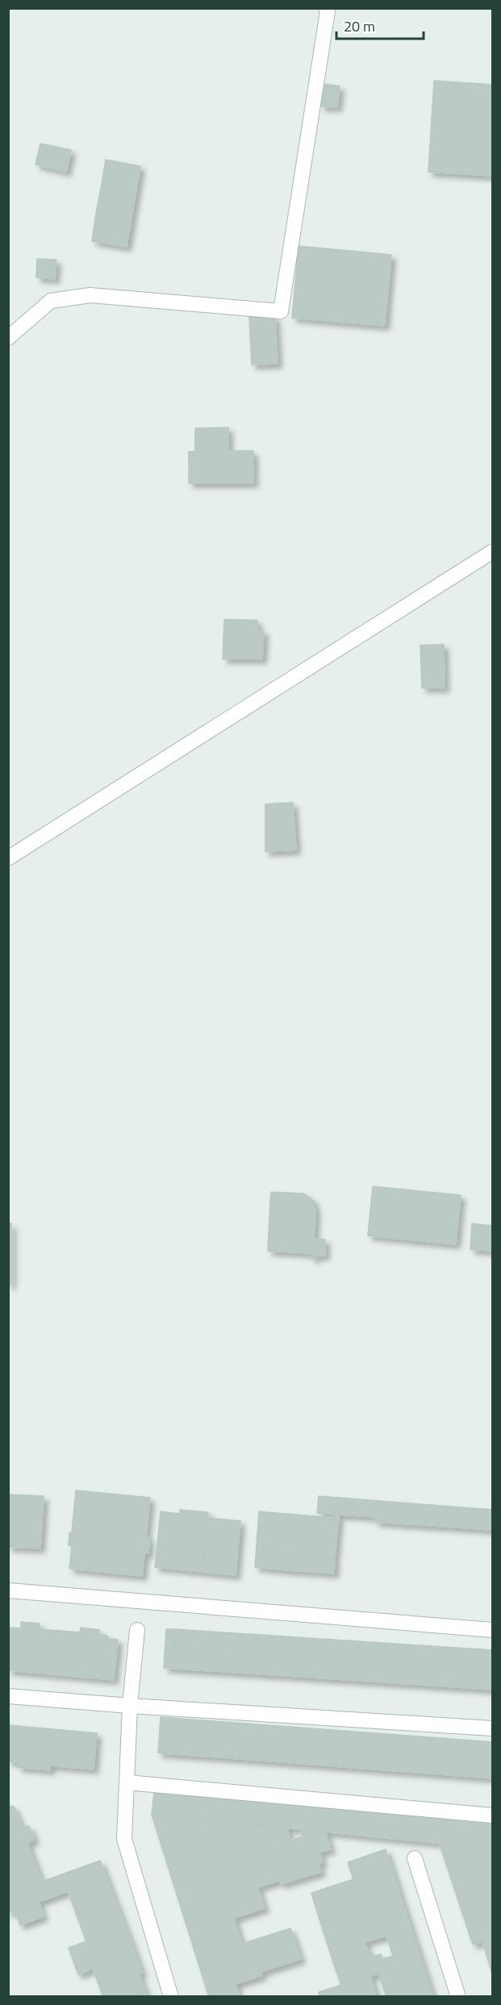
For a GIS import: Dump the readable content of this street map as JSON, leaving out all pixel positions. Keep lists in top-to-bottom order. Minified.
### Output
{"scale_bar":"20 m"}
